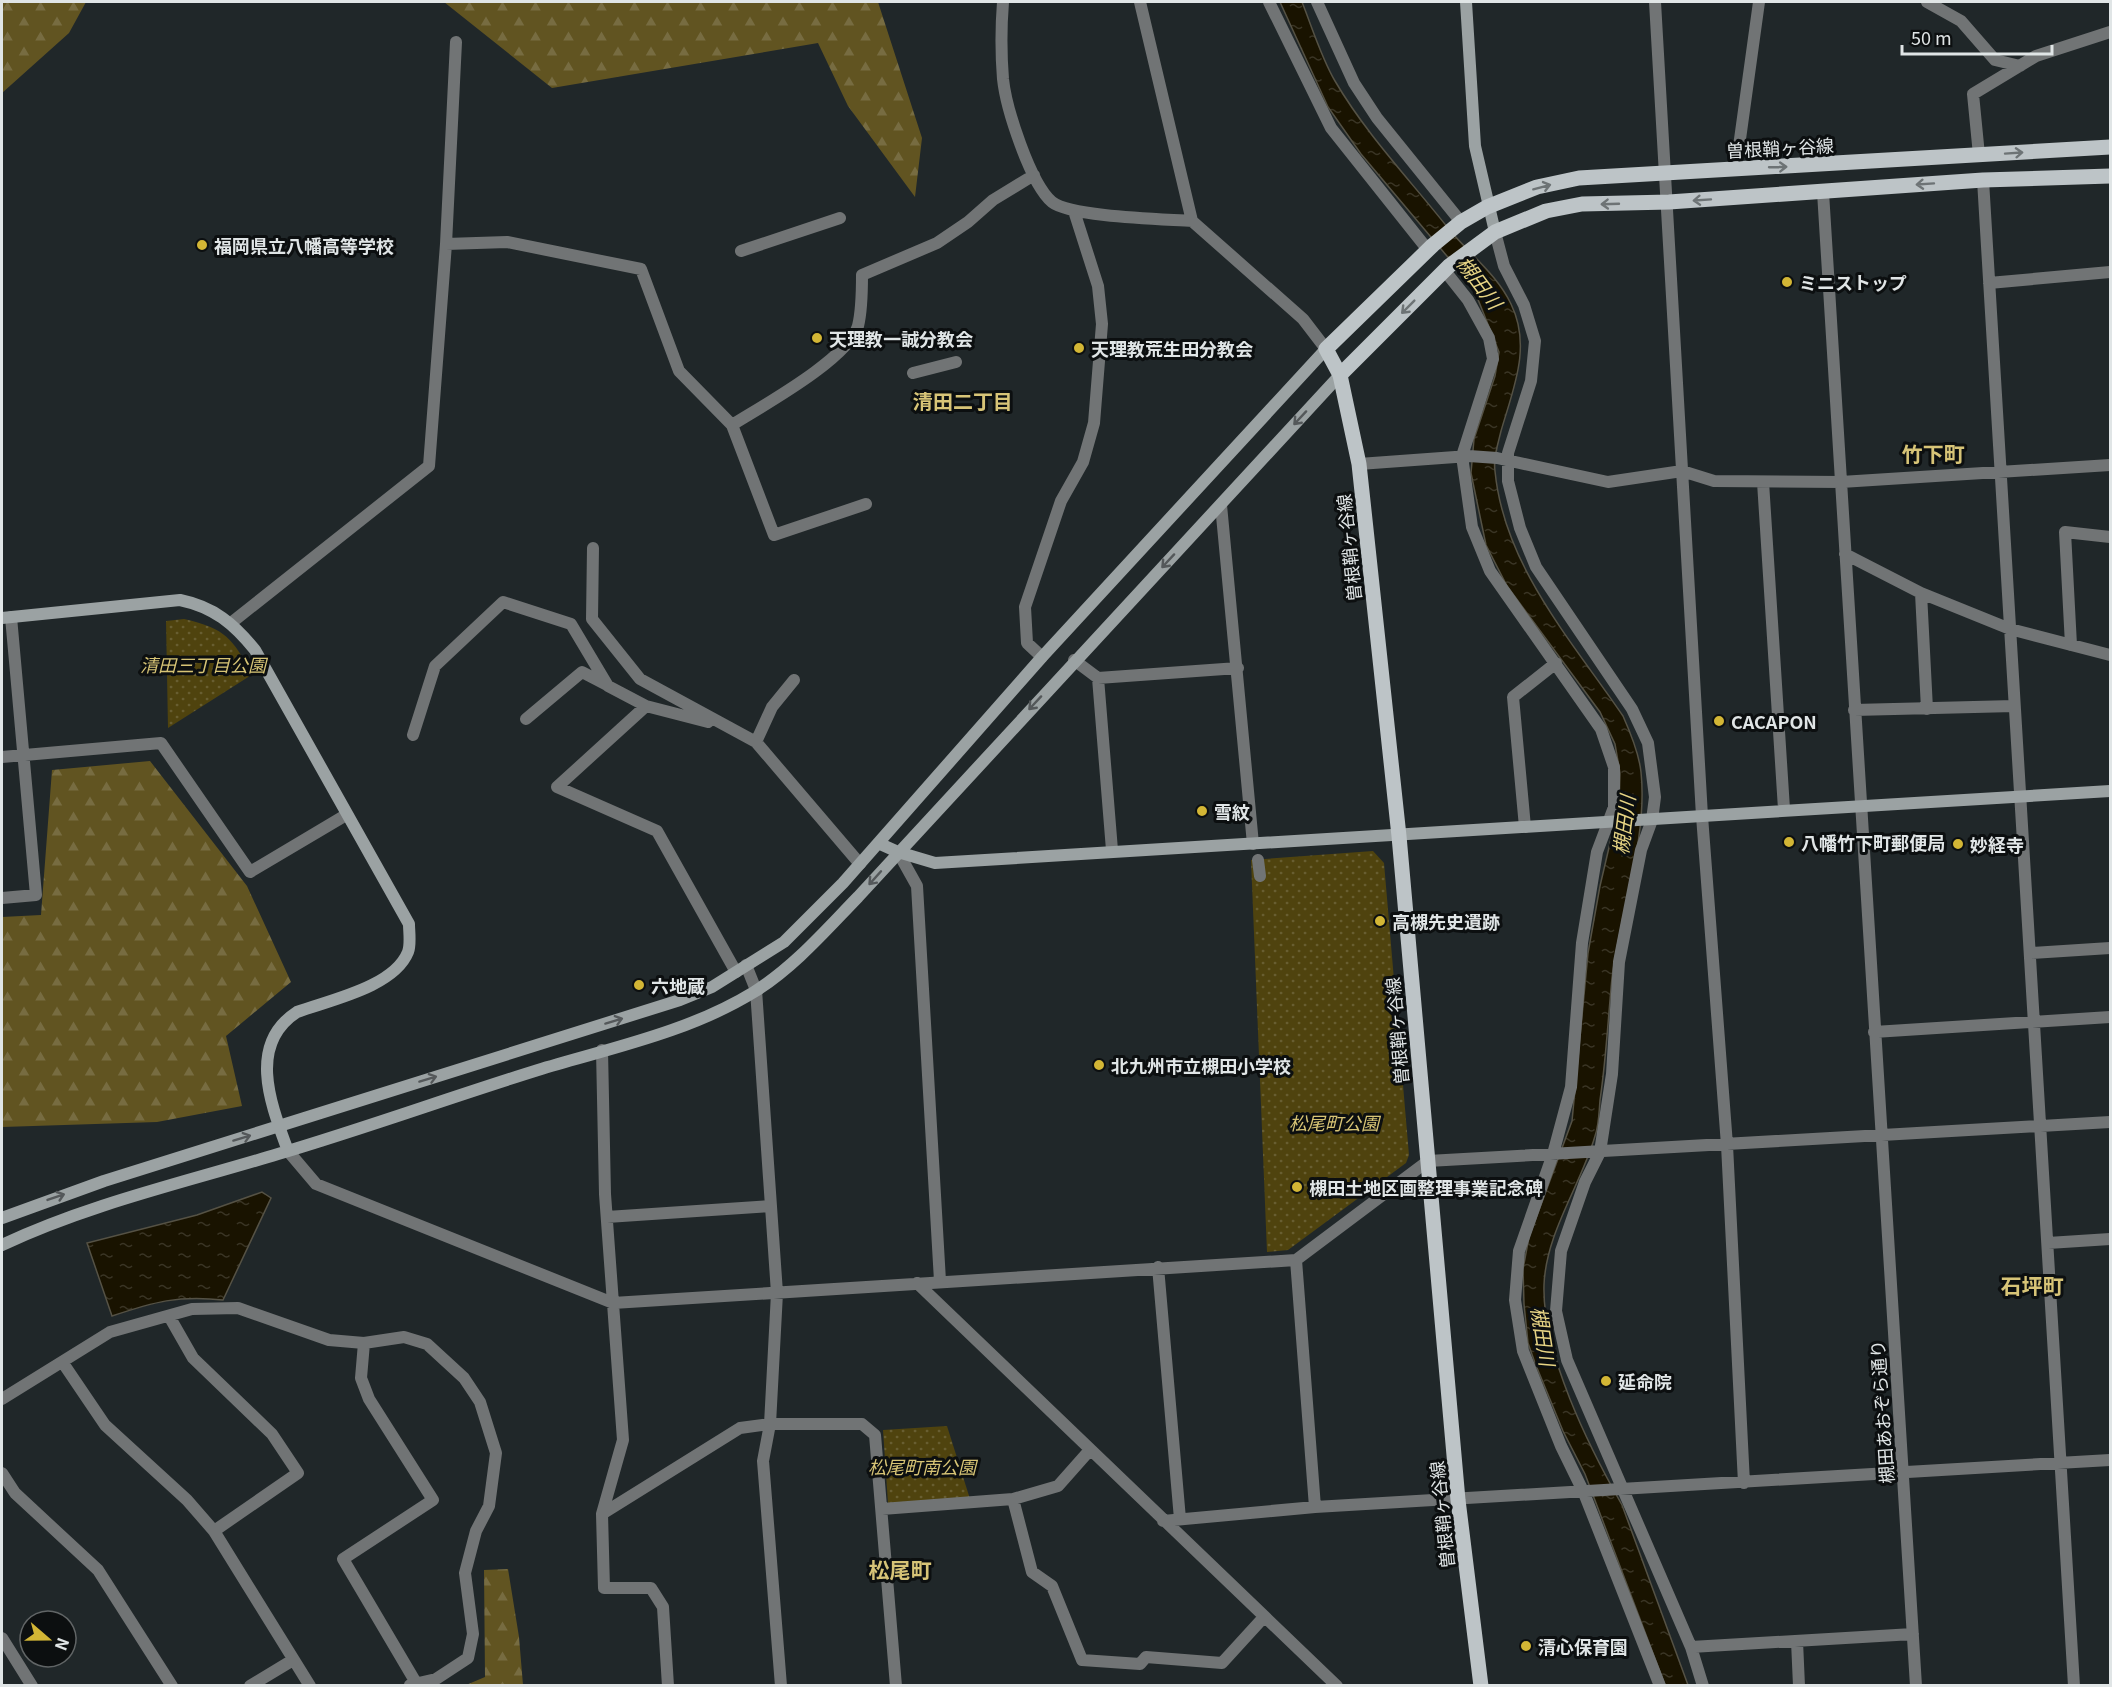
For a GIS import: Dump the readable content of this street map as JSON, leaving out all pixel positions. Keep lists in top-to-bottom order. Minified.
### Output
{"streets":{"main road":["曽根鞘ヶ谷線"],"street":["槻田あおぞら通り"]},"districts":["清田二丁目","竹下町","石坪町","松尾町"],"water":["槻田川"],"parks":["清田三丁目公園","松尾町公園","松尾町南公園"],"places":["福岡県立八幡高等学校","ミニストップ","天理教一誠分教会","天理教荒生田分教会","CACAPON","雪紋","八幡竹下町郵便局","妙経寺","高槻先史遺跡","六地蔵","北九州市立槻田小学校","槻田土地区画整理事業記念碑","延命院","清心保育園"],"scale_bar":"50 m","north":"right"}
